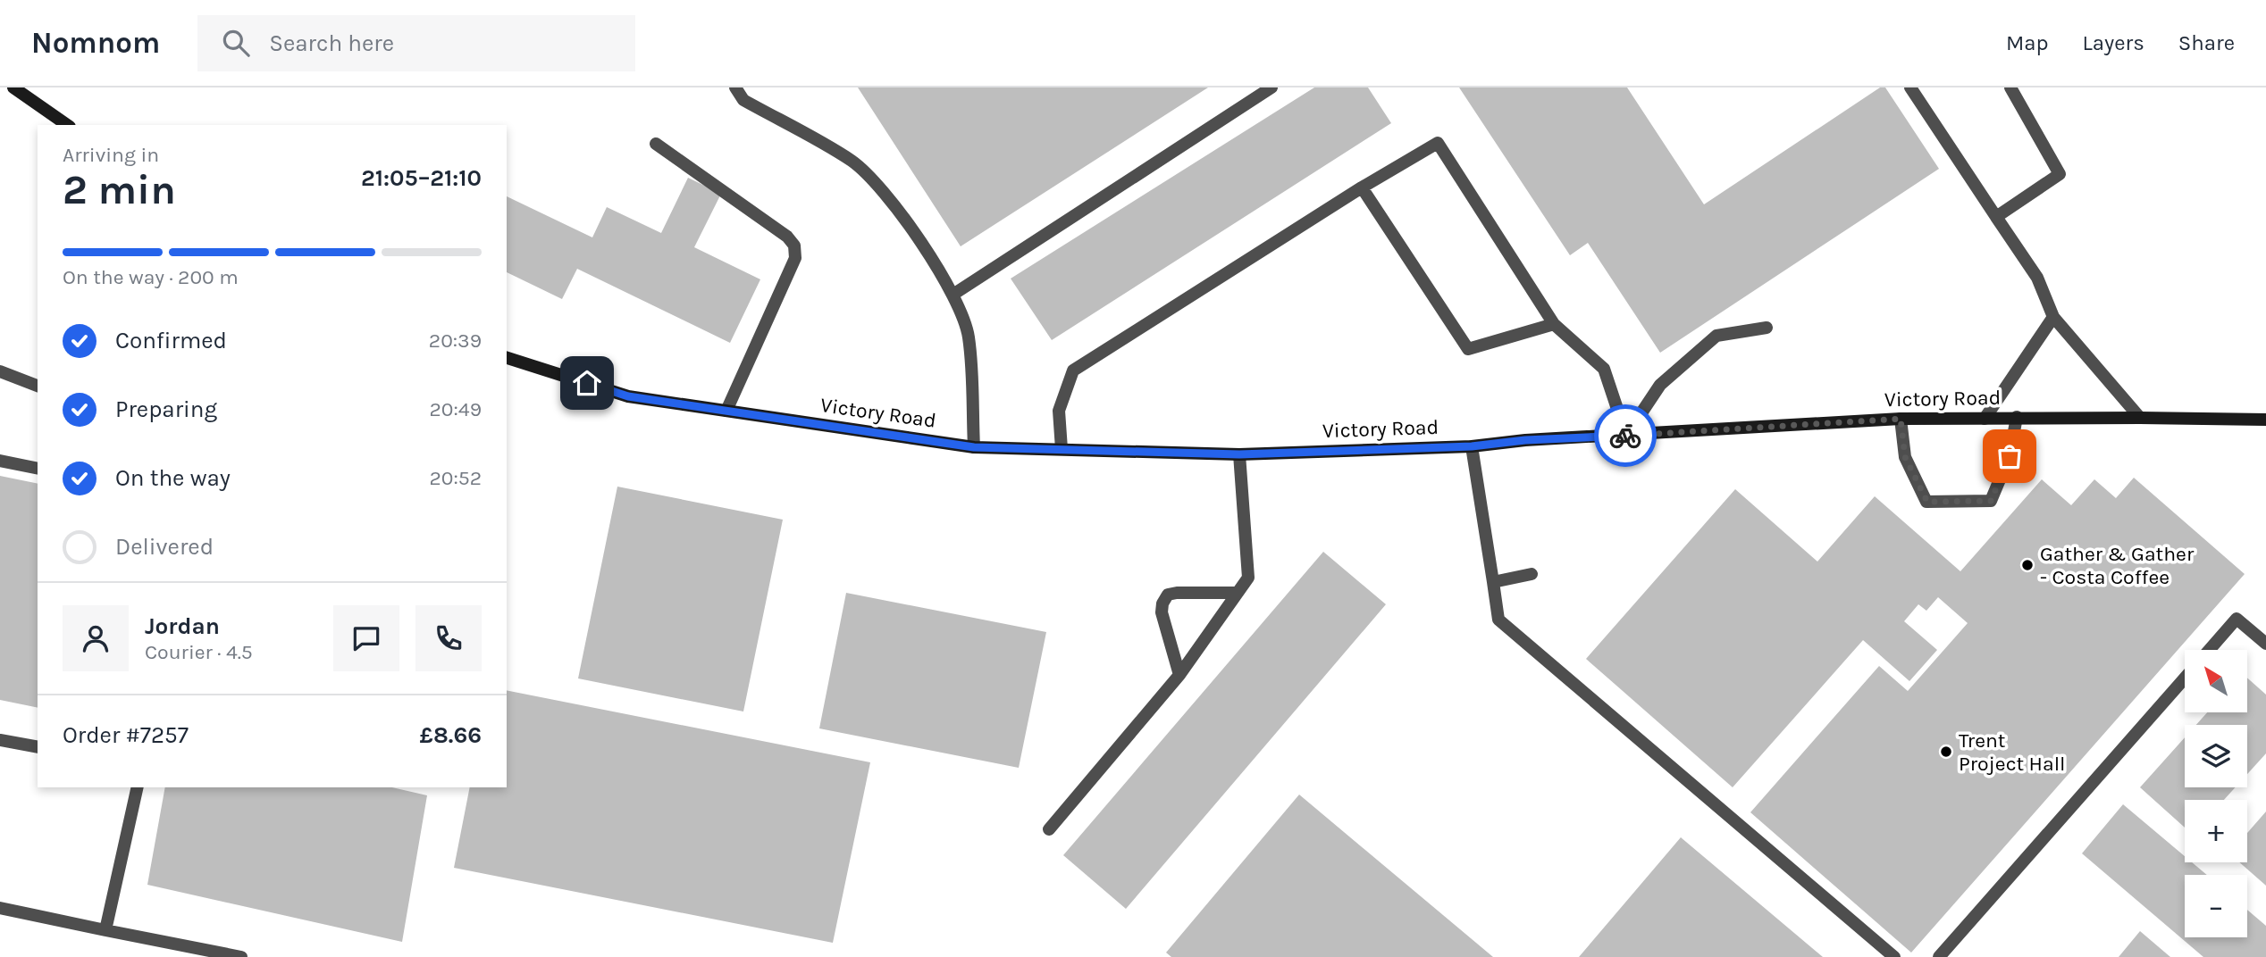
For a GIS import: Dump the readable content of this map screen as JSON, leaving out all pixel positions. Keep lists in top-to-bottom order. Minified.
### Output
{"streets":{"street":["Victory Road"]},"places":["Gather & Gather - Costa Coffee","Trent Project Hall"],"north":"top left","page":{"header":"Nomnom","search":"Search here","nav":["Map","Layers","Share"],"heading":["2 min","Arriving in","21:05–21:10"],"panel":["Jordan","Courier · 4.5","Order #7257","£8.66"],"bar":"On the way · 200 m","list":[["Confirmed","20:39"],["Preparing","20:49"],["On the way","20:52"],"Delivered"],"map_buttons":["+","−"]}}
